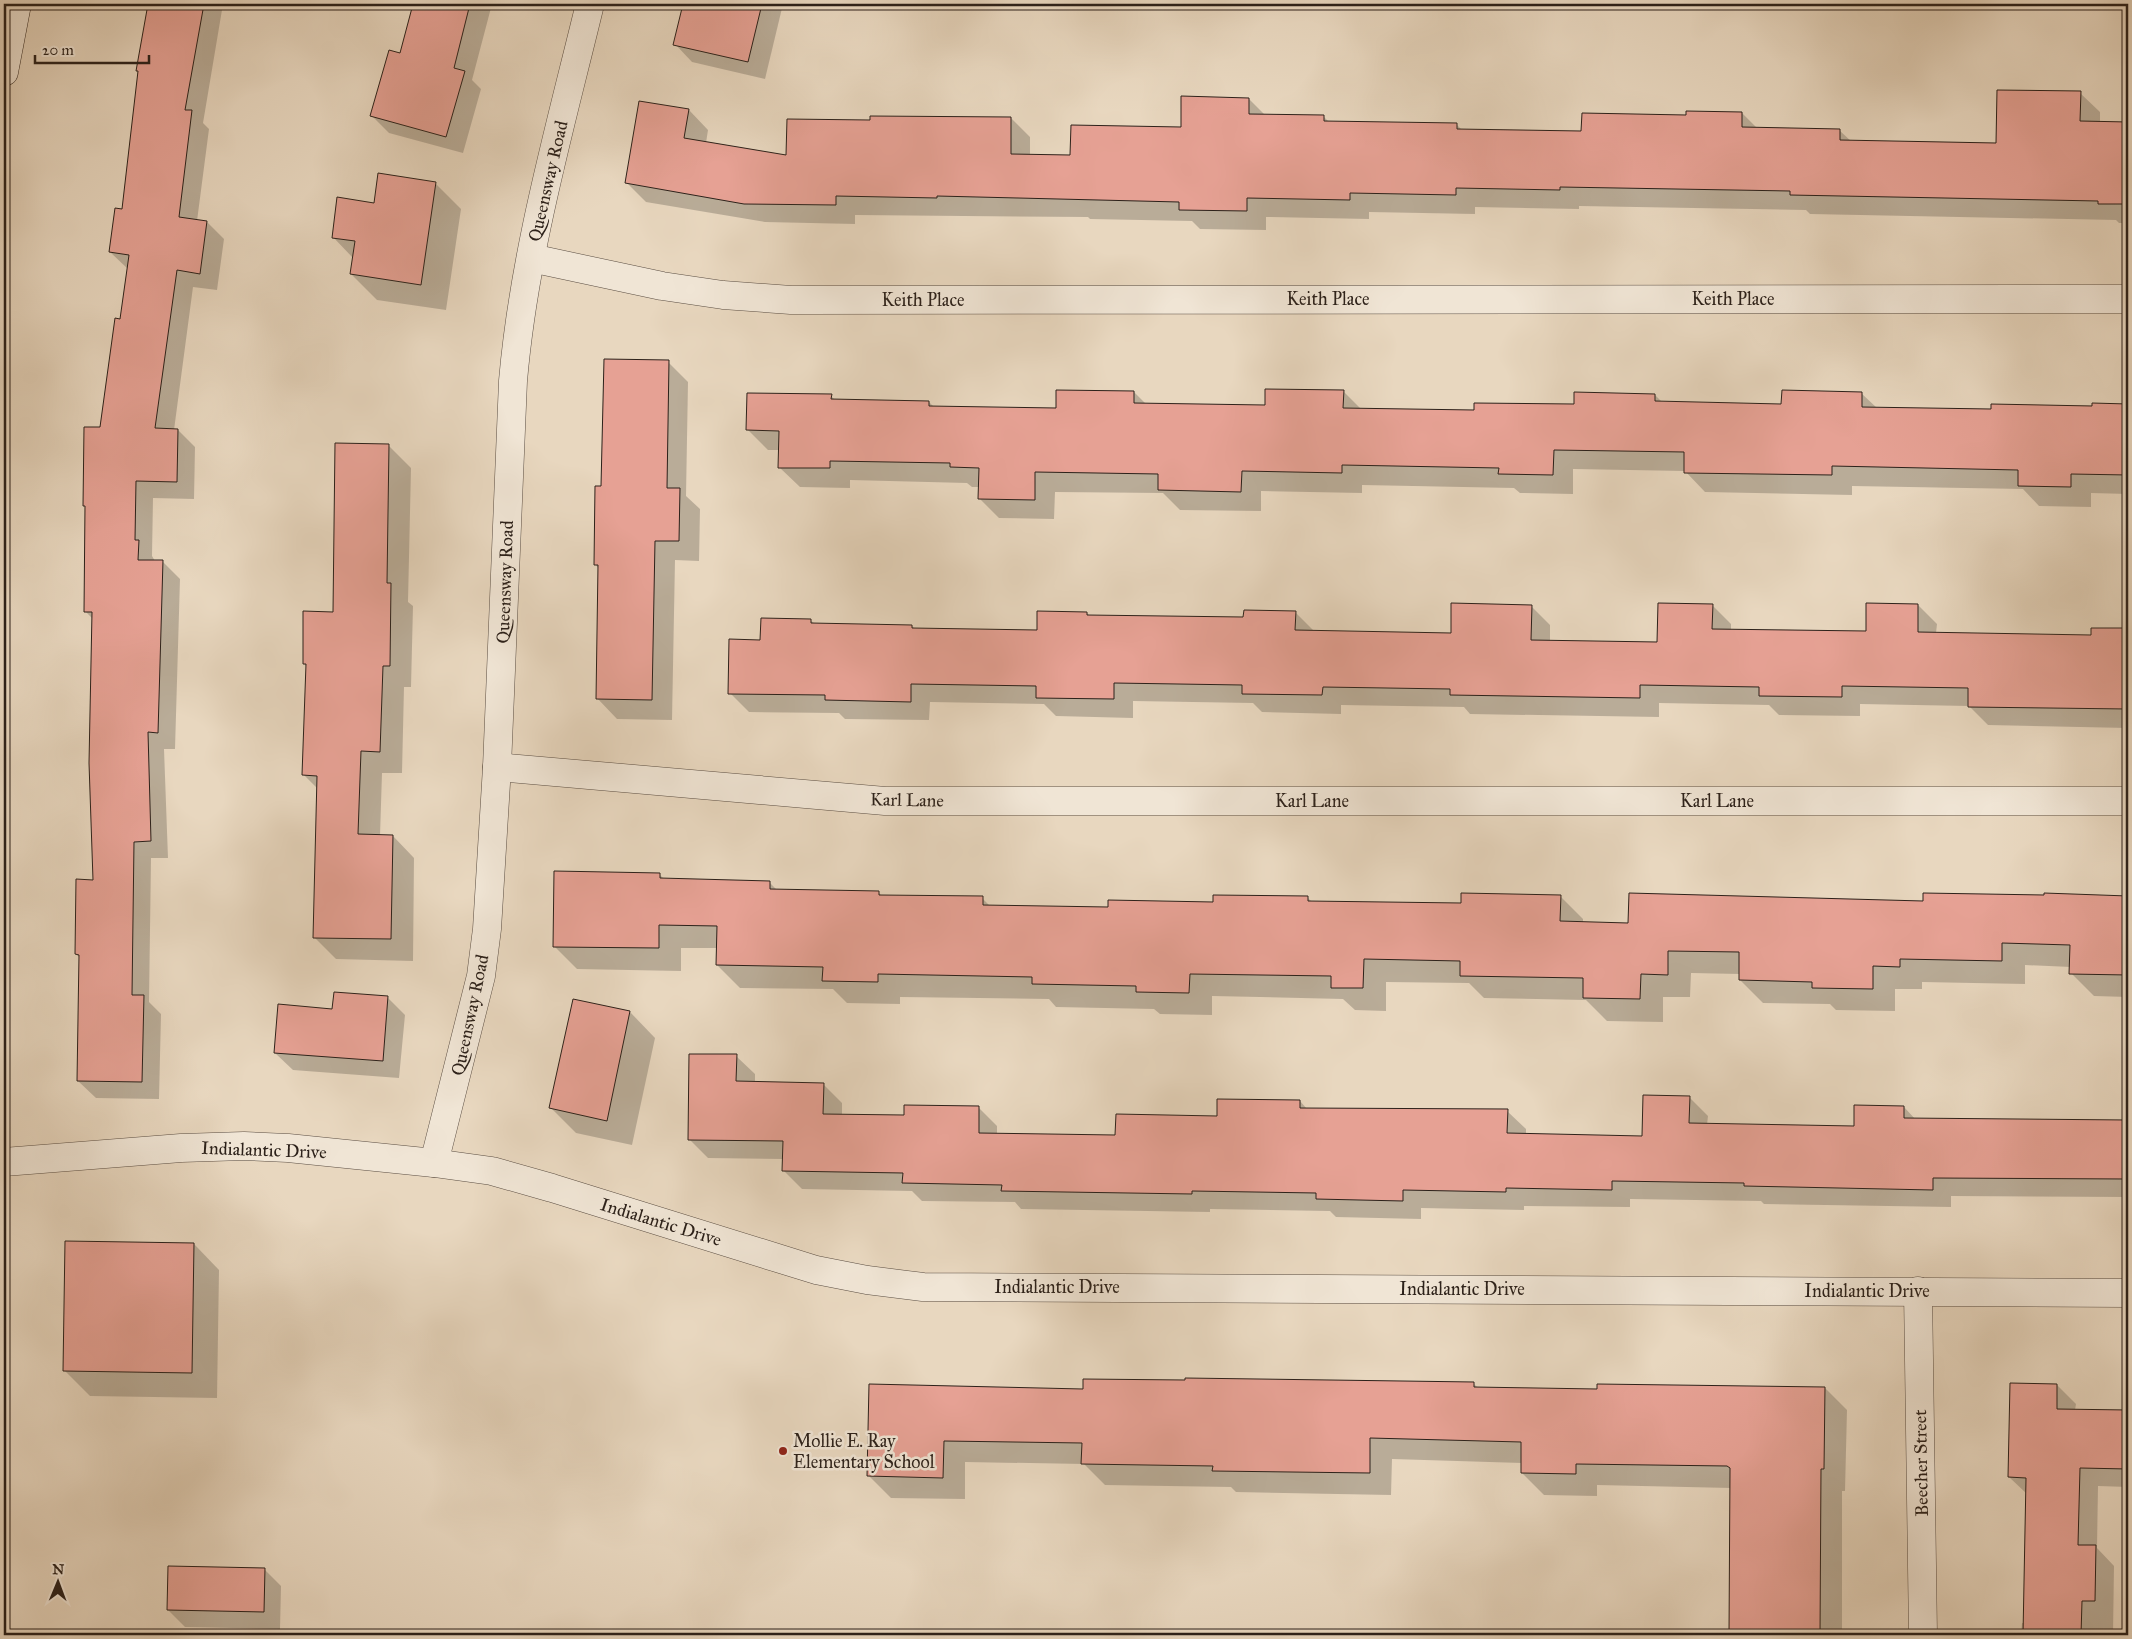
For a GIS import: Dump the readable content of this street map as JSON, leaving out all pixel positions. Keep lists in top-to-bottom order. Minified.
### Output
{"streets":{"street":["Queensway Road","Keith Place","Karl Lane","Indialantic Drive","Beecher Street"]},"crossings":[["Queensway Road","Keith Place"],["Queensway Road","Karl Lane"],["Queensway Road","Indialantic Drive"],["Indialantic Drive","Beecher Street"]],"places":["Mollie E. Ray Elementary School"],"scale_bar":"20 m","north":"top"}
